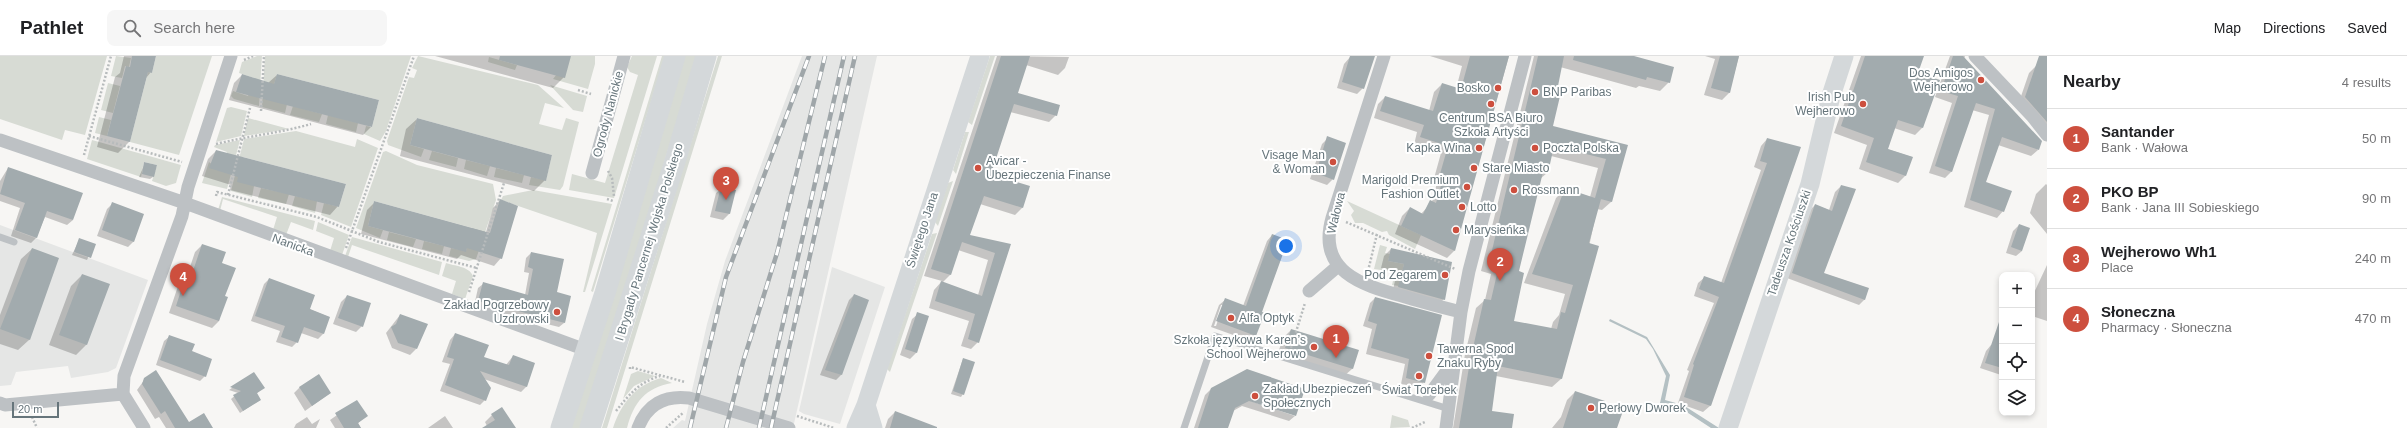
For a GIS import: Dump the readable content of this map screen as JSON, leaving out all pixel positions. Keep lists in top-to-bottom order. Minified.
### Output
{"streets":{"main road":["I Brygady Pancernej Wojska Polskiego"],"street":["Ogrody Nanickie","Wałowa","Świętego Jana","Tadeusza Kościuszki","Nanicka"]},"places":["Dos Amigos Wejherowo","Bosko","BNP Paribas","Centrum BSA Biuro Szkoła Artyści","Irish Pub Wejherowo","Kapka Wina","Poczta Polska","Visage Man & Woman","Avicar - Ubezpieczenia Finanse","Stare Miasto","Marigold Premium Fashion Outlet","Rossmann","Lotto","Marysieńka","Pod Zegarem","Zakład Pogrzebowy Uzdrowski","Alfa Optyk","Szkoła językowa Karen’s School Wejherowo","Tawerna Spod Znaku Ryby","Świat Torebek","Zakład Ubezpieczeń Społecznych","Perłowy Dworek"],"scale_bar":"20 m","page":{"header":"Pathlet","search":"Search here","nav":["Map","Directions","Saved"],"heading":["Nearby","4 results"],"list":[{"mark":"1","name":"Santander","note":"Bank · Wałowa","value":"50 m"},{"mark":"2","name":"PKO BP","note":"Bank · Jana III Sobieskiego","value":"90 m"},{"mark":"3","name":"Wejherowo Wh1","note":"Place","value":"240 m"},{"mark":"4","name":"Słoneczna","note":"Pharmacy · Słoneczna","value":"470 m"}],"pins":["3","2","4","1"],"map_buttons":["+","−"],"scale":"20 m"}}
